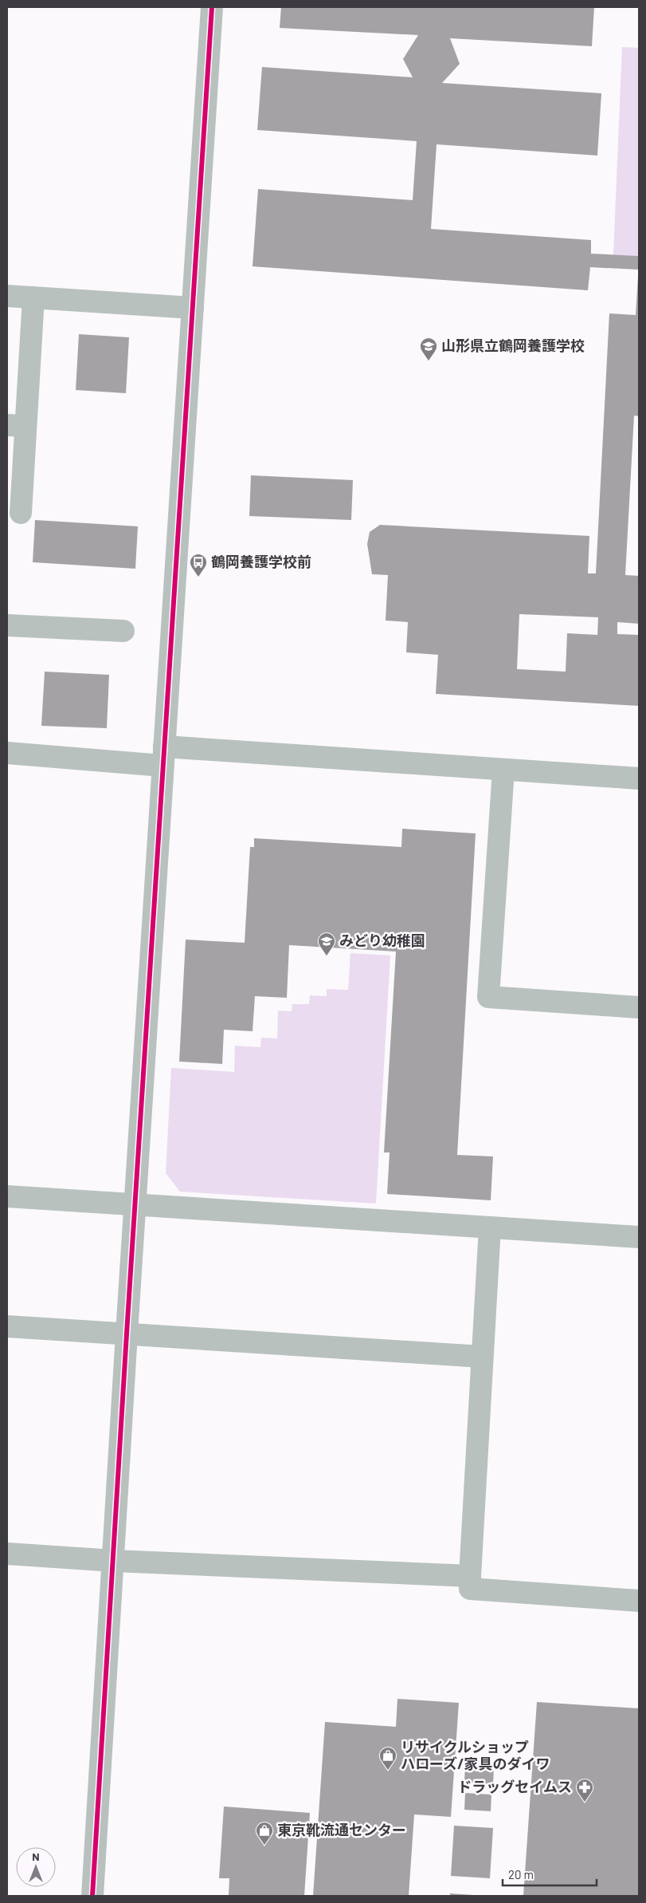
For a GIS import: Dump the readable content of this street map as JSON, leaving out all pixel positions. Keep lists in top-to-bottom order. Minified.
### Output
{"places":{"school or university":["山形県立鶴岡養護学校","みどり幼稚園"],"bus stop":["鶴岡養護学校前"],"shop":["リサイクルショップ ハローズ/家具のダイワ","東京靴流通センター"],"pharmacy":["ドラッグセイムス"]},"scale_bar":"20 m","north":"top"}
